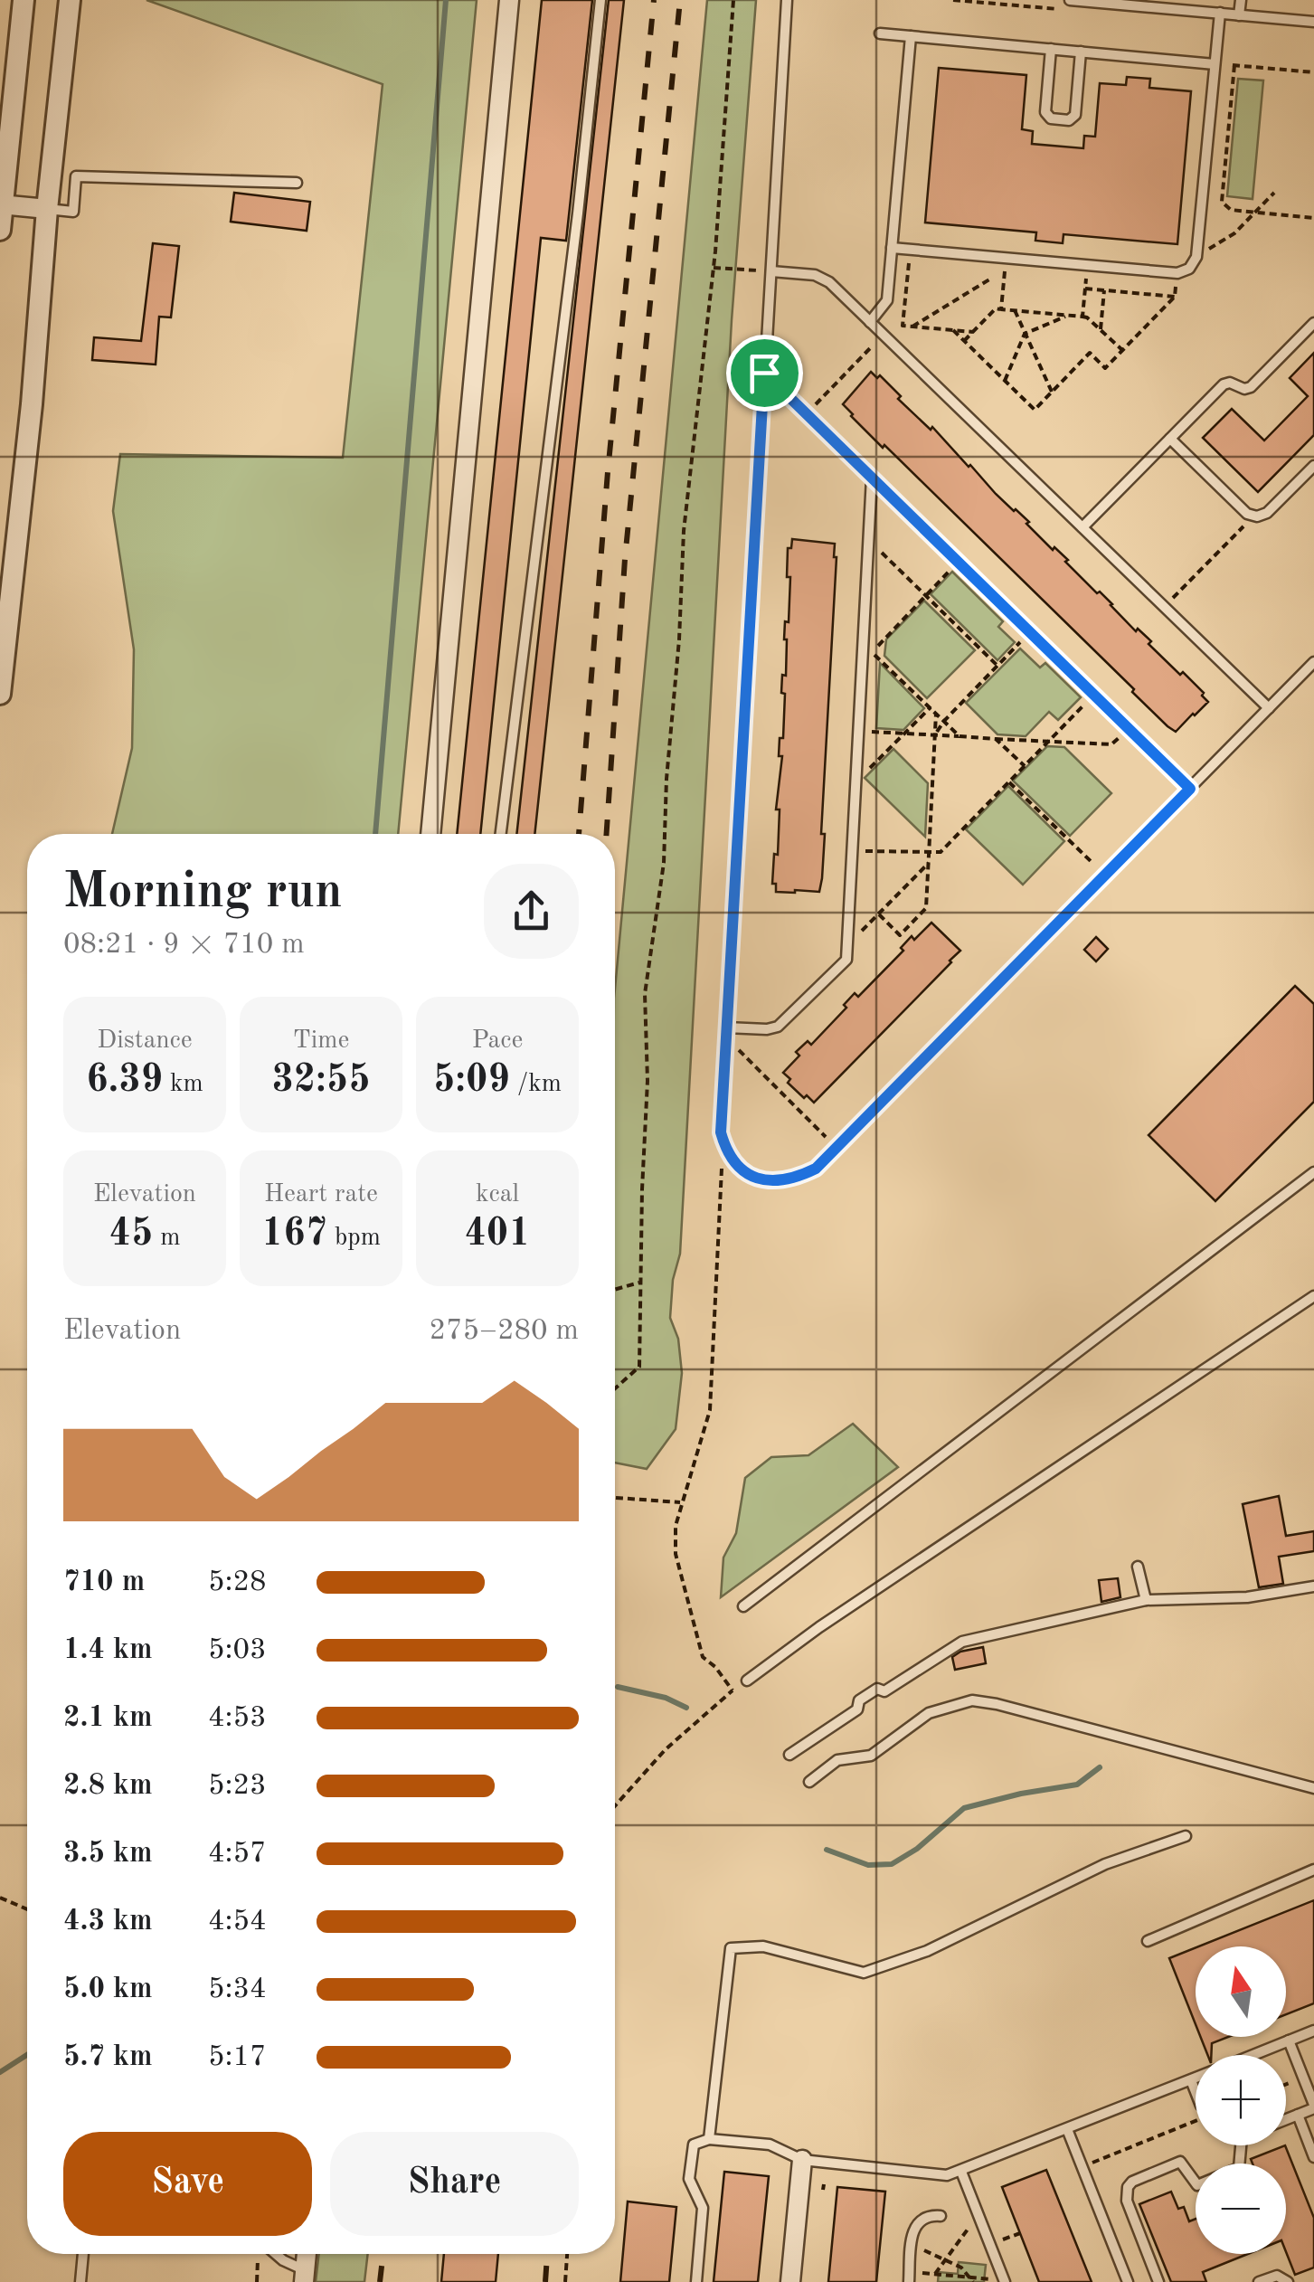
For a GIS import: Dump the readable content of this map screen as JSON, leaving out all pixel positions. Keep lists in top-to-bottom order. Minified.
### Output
{"north":"top","page":{"heading":["Morning run","08:21 · 9 × 710 m"],"stats":[["Distance","6.39 km"],["Time","32:55"],["Pace","5:09 /km"],["Elevation","45 m"],["Heart rate","167 bpm"],["kcal","401"]],"chart":["Elevation","275–280 m"],"list":[{"name":"710 m","note":"5:28"},{"name":"1.4 km","note":"5:03"},{"name":"2.1 km","note":"4:53"},{"name":"2.8 km","note":"5:23"},{"name":"3.5 km","note":"4:57"},{"name":"4.3 km","note":"4:54"},{"name":"5.0 km","note":"5:34"},{"name":"5.7 km","note":"5:17"}],"map_buttons":["+","−"],"buttons":["Save","Share"]}}
